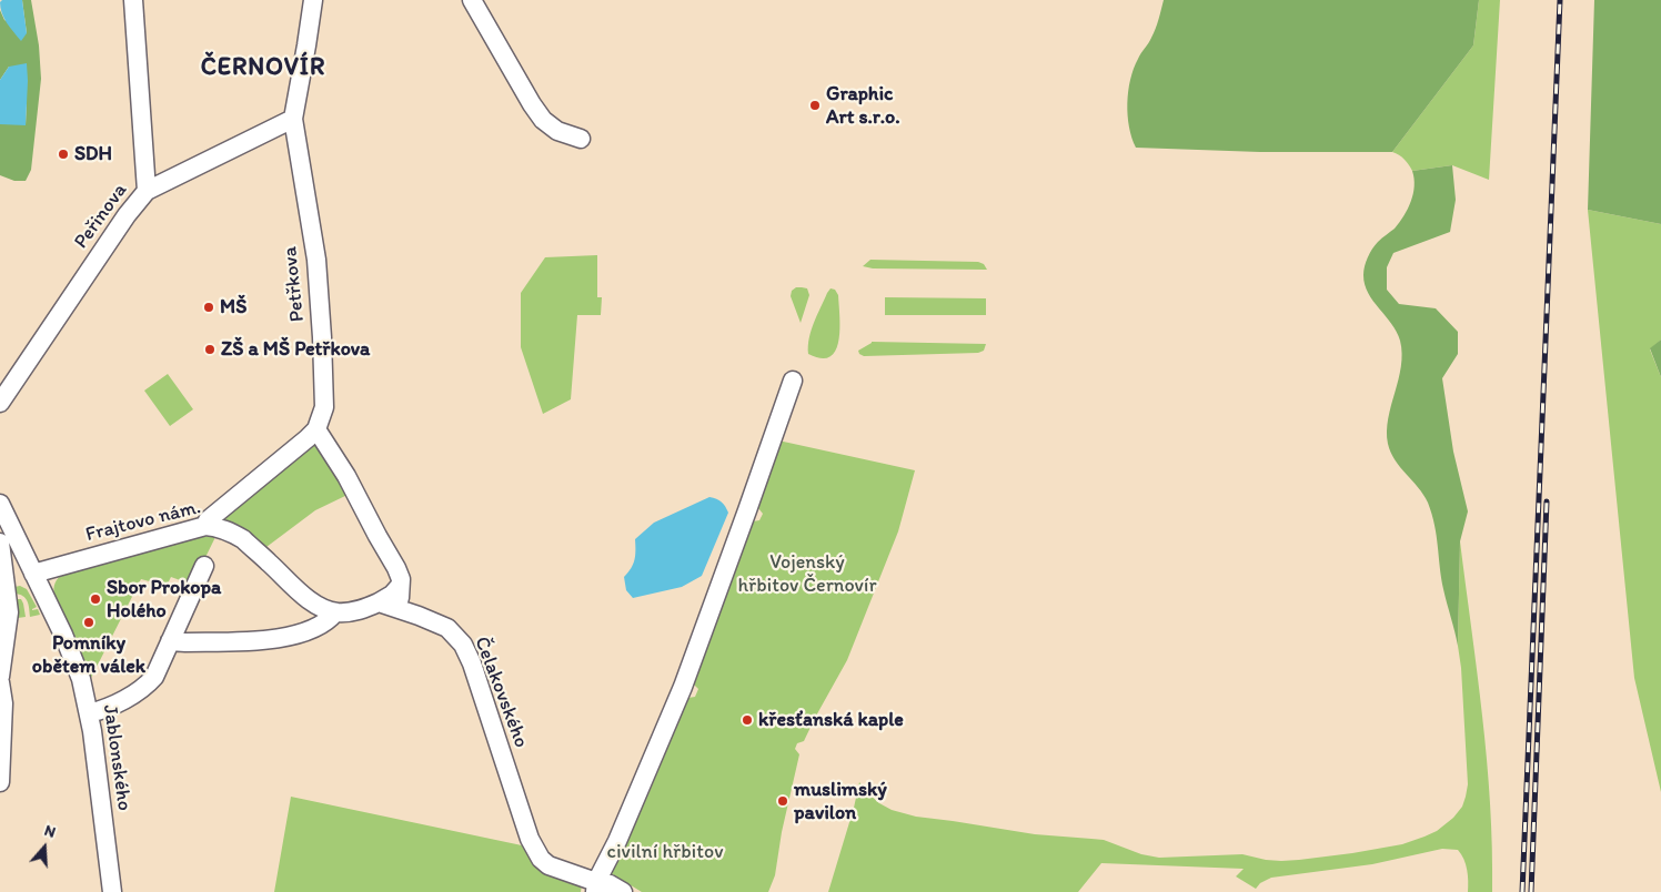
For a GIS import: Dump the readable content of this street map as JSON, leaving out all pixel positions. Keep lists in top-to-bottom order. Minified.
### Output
{"streets":{"street":["Peřinova","Petřkova","Frajtovo nám.","Čelakovského","Jablonského"]},"crossings":[["Peřinova","Petřkova"],["Petřkova","Frajtovo nám."],["Frajtovo nám.","Jablonského"]],"districts":["ČERNOVÍR"],"parks":["Vojenský hřbitov Černovír","civilní hřbitov"],"places":["Graphic Art s.r.o.","SDH","MŠ","ZŠ a MŠ Petřkova","Sbor Prokopa Holého","Pomníky obětem válek","křesťanská kaple","muslimský pavilon"],"north":"top"}
